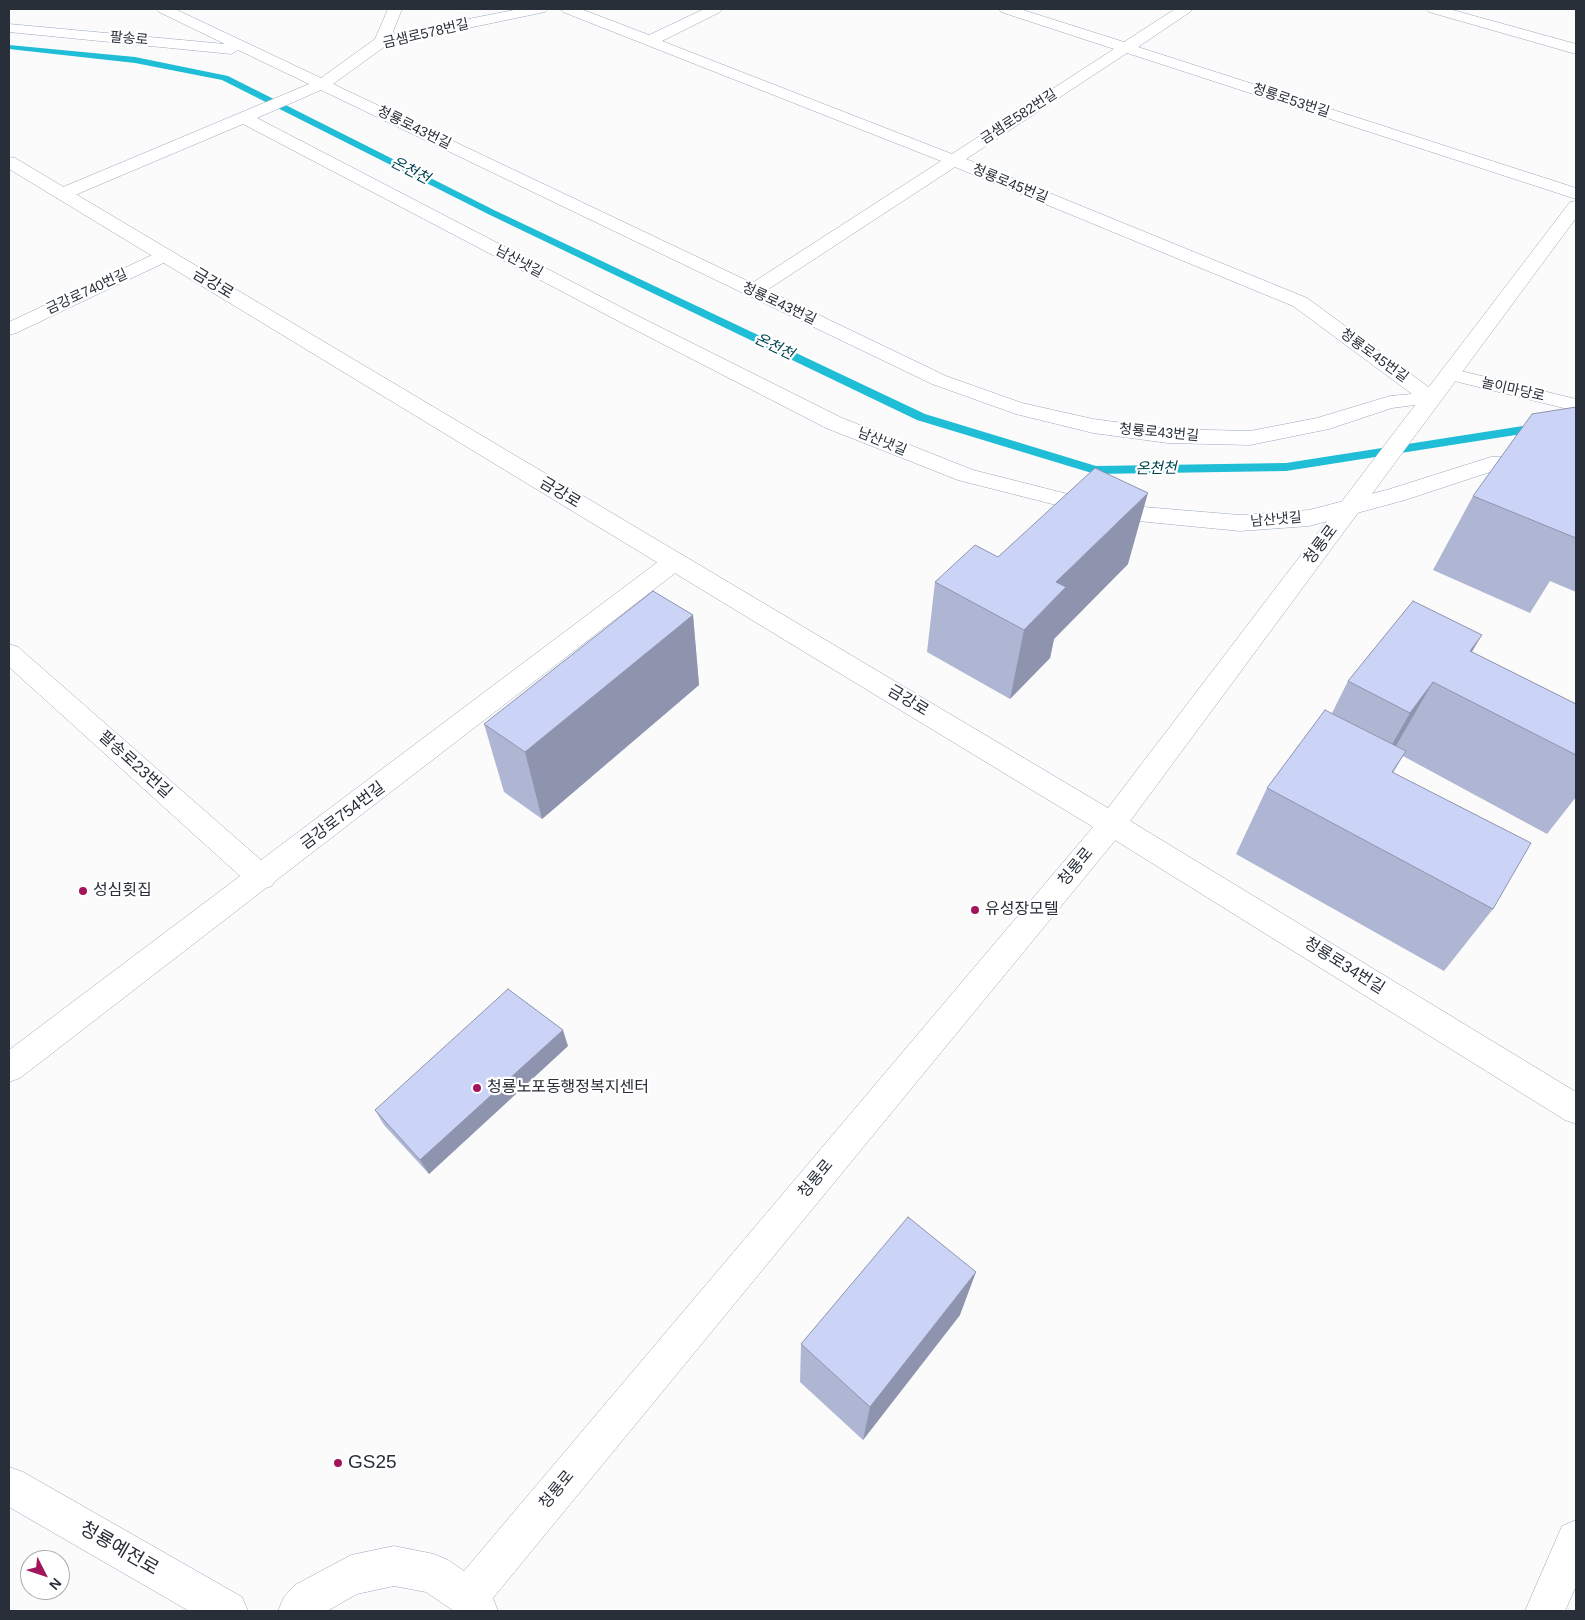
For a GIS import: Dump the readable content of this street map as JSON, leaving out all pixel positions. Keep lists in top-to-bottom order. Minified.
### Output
{"streets":{"street":["금샘로578번길","팔송로","청룡로53번길","금샘로582번길","청룡로43번길","청룡로45번길","남산냇길","금강로","금강로740번길","놀이마당로","청룡로","팔송로23번길","금강로754번길","청룡로34번길","청룡예전로"]},"crossings":[["금샘로578번길","청룡로43번길"],["금샘로578번길","남산냇길"],["금샘로578번길","금강로"],["팔송로","청룡로43번길"],["청룡로53번길","금샘로582번길"],["금샘로582번길","청룡로43번길"],["금샘로582번길","청룡로45번길"],["청룡로43번길","청룡로45번길"],["청룡로43번길","청룡로"],["청룡로45번길","청룡로"],["남산냇길","청룡로"],["금강로","금강로740번길"],["금강로","청룡로"],["금강로","금강로754번길"],["금강로","청룡로34번길"],["놀이마당로","청룡로"],["청룡로","청룡로34번길"],["팔송로23번길","금강로754번길"]],"water":["온천천"],"places":["성심횟집","유성장모텔","청룡노포동행정복지센터","GS25"],"north":"bottom right"}
